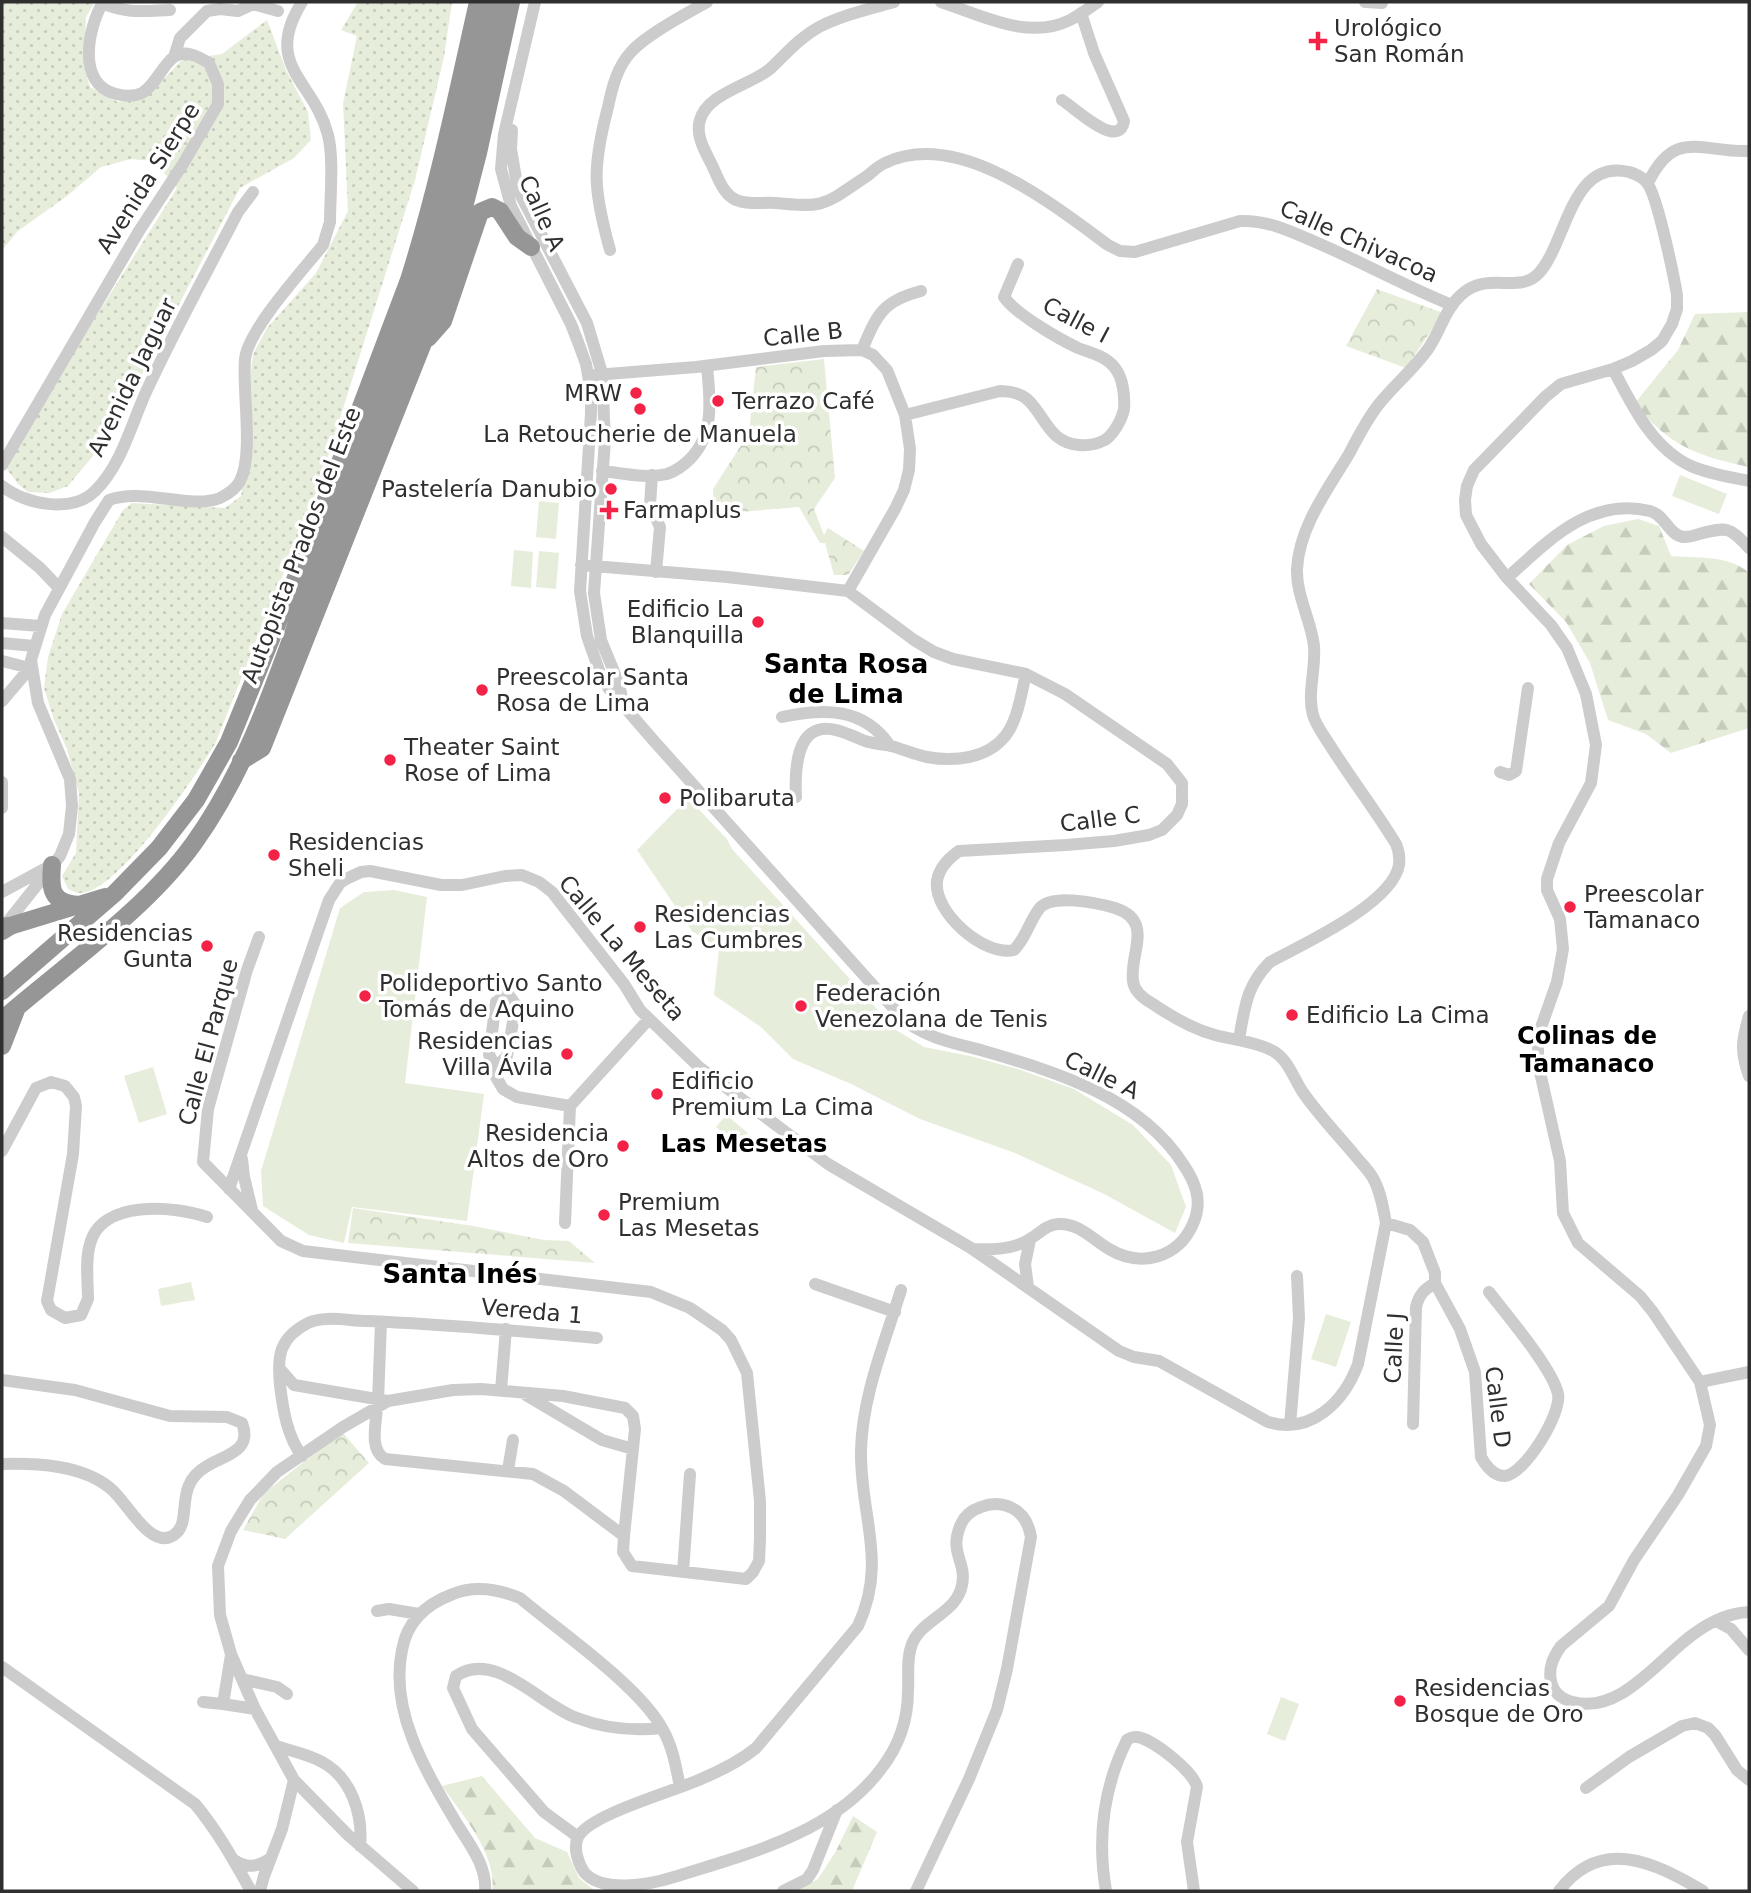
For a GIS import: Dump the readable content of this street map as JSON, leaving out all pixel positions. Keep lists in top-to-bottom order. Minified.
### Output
{"streets":{"highway":["Autopista Prados del Este"],"street":["Avenida Sierpe","Calle A","Calle Chivacoa","Calle I","Calle B","Avenida Jaguar","Calle C","Calle La Meseta","Calle El Parque","Vereda 1","Calle J","Calle D"]},"crossings":[["Calle A","Calle B"],["Calle A","Calle La Meseta"],["Calle I","Calle B"],["Calle B","Calle C"],["Calle La Meseta","Calle El Parque"],["Calle J","Calle D"]],"districts":["Santa Rosa de Lima","Colinas de Tamanaco","Las Mesetas","Santa Inés"],"places":{"health":["Urológico San Román","Farmaplus"],"other":["MRW","Terrazo Café","La Retoucherie de Manuela","Pastelería Danubio","Edificio La Blanquilla","Preescolar Santa Rosa de Lima","Theater Saint Rose of Lima","Polibaruta","Residencias Sheli","Preescolar Tamanaco","Residencias Las Cumbres","Residencias Gunta","Polideportivo Santo Tomás de Aquino","Federación Venezolana de Tenis","Edificio La Cima","Residencias Villa Ávila","Edificio Premium La Cima","Residencia Altos de Oro","Premium Las Mesetas","Residencias Bosque de Oro"]}}
